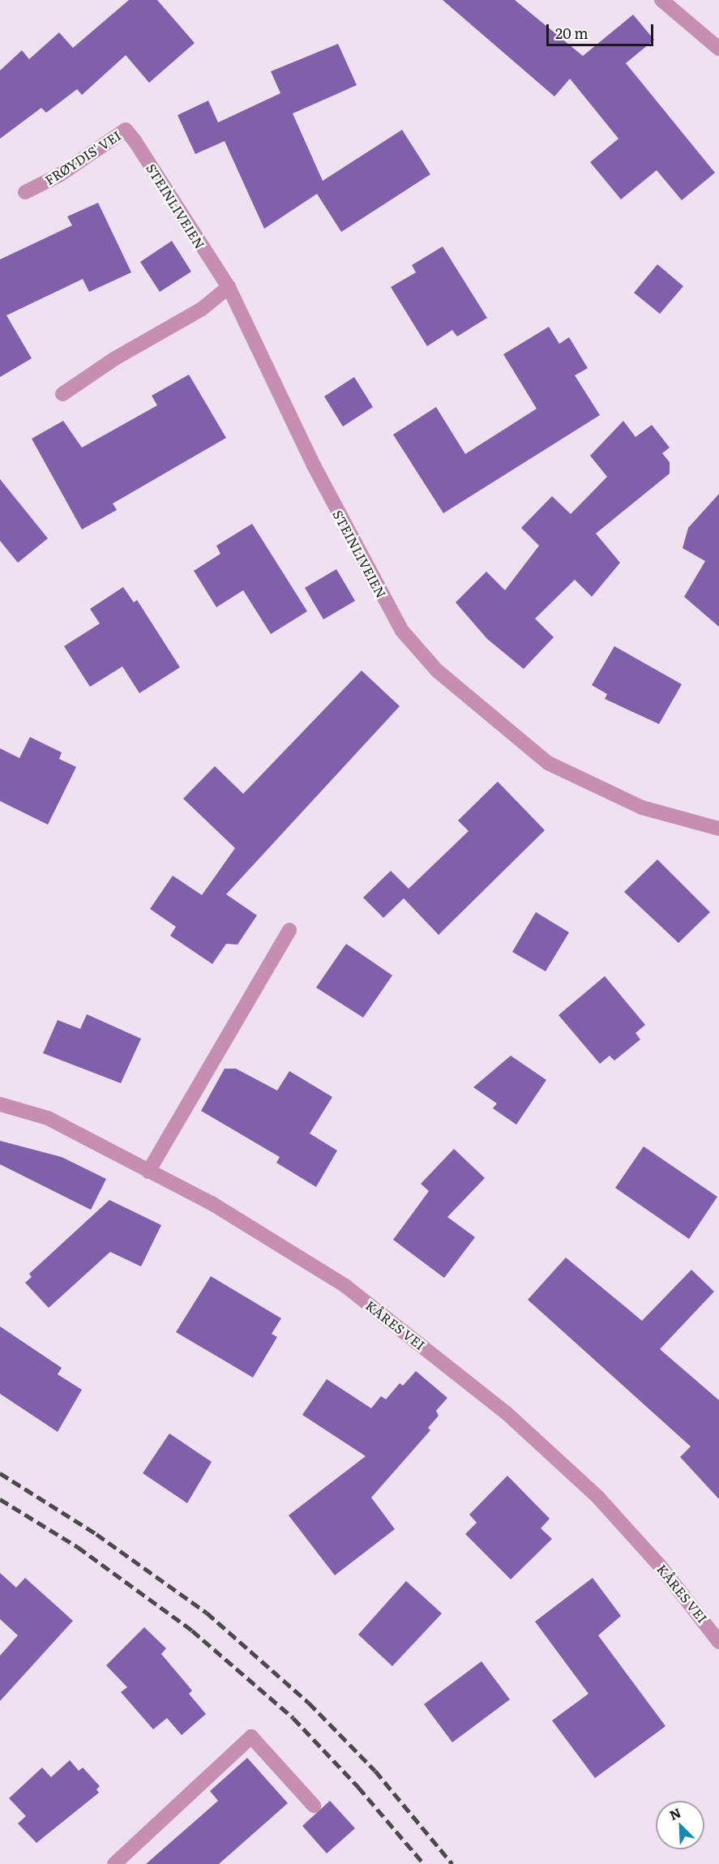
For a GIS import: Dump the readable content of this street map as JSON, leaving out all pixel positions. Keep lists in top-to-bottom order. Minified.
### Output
{"streets":{"street":["FRØYDIS' VEI","STEINLIVEIEN","KÅRES VEI"]},"crossings":[["FRØYDIS' VEI","STEINLIVEIEN"]],"scale_bar":"20 m","north":"top left"}
